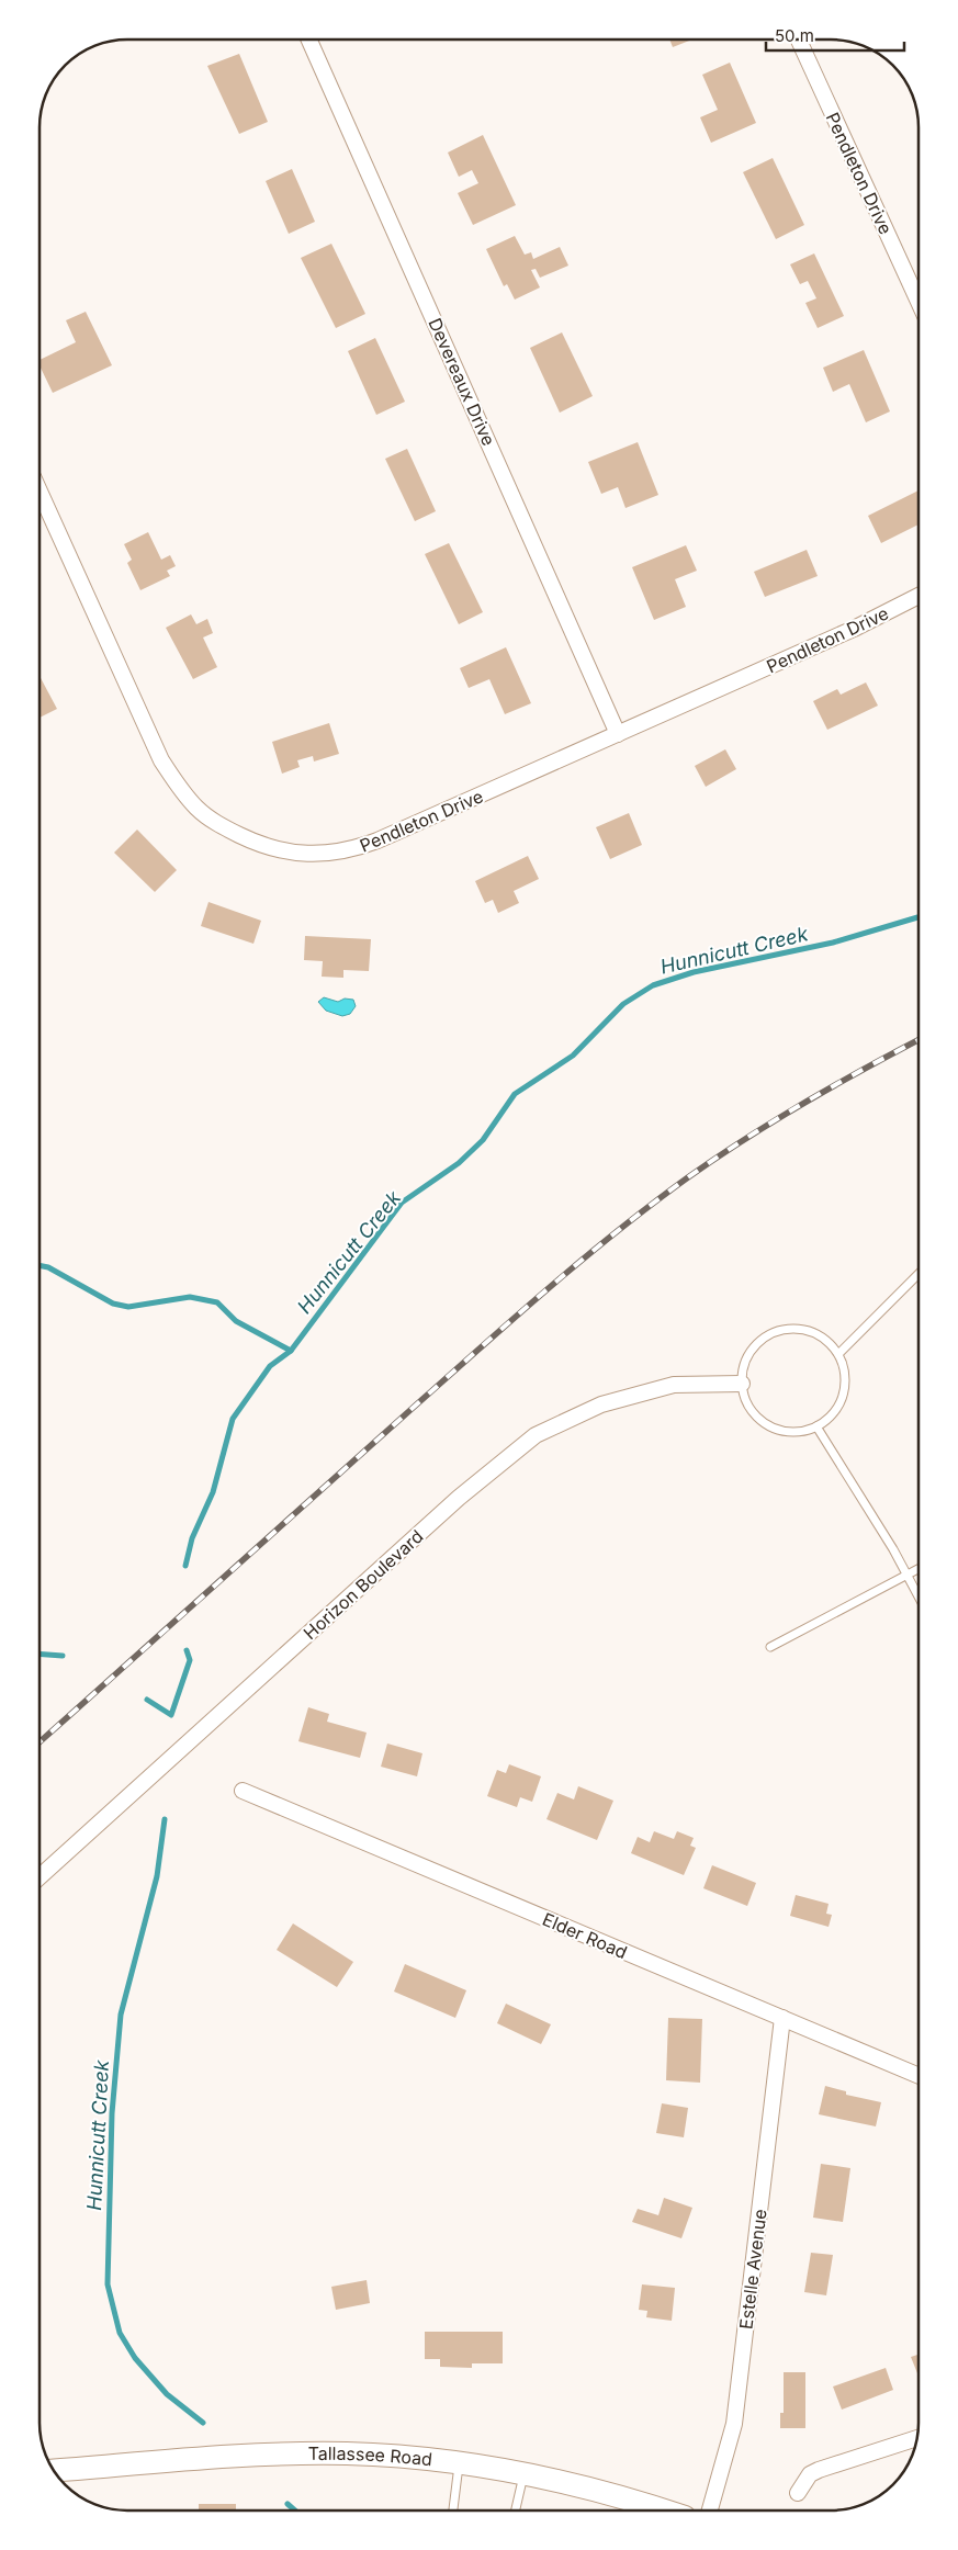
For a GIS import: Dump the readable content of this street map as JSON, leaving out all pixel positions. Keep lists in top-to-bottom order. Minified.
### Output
{"streets":{"main road":["Tallassee Road"],"street":["Pendleton Drive","Devereaux Drive","Horizon Boulevard","Elder Road","Estelle Avenue"]},"crossings":[["Pendleton Drive","Devereaux Drive"],["Elder Road","Estelle Avenue"]],"water":["Hunnicutt Creek"],"scale_bar":"50 m"}
